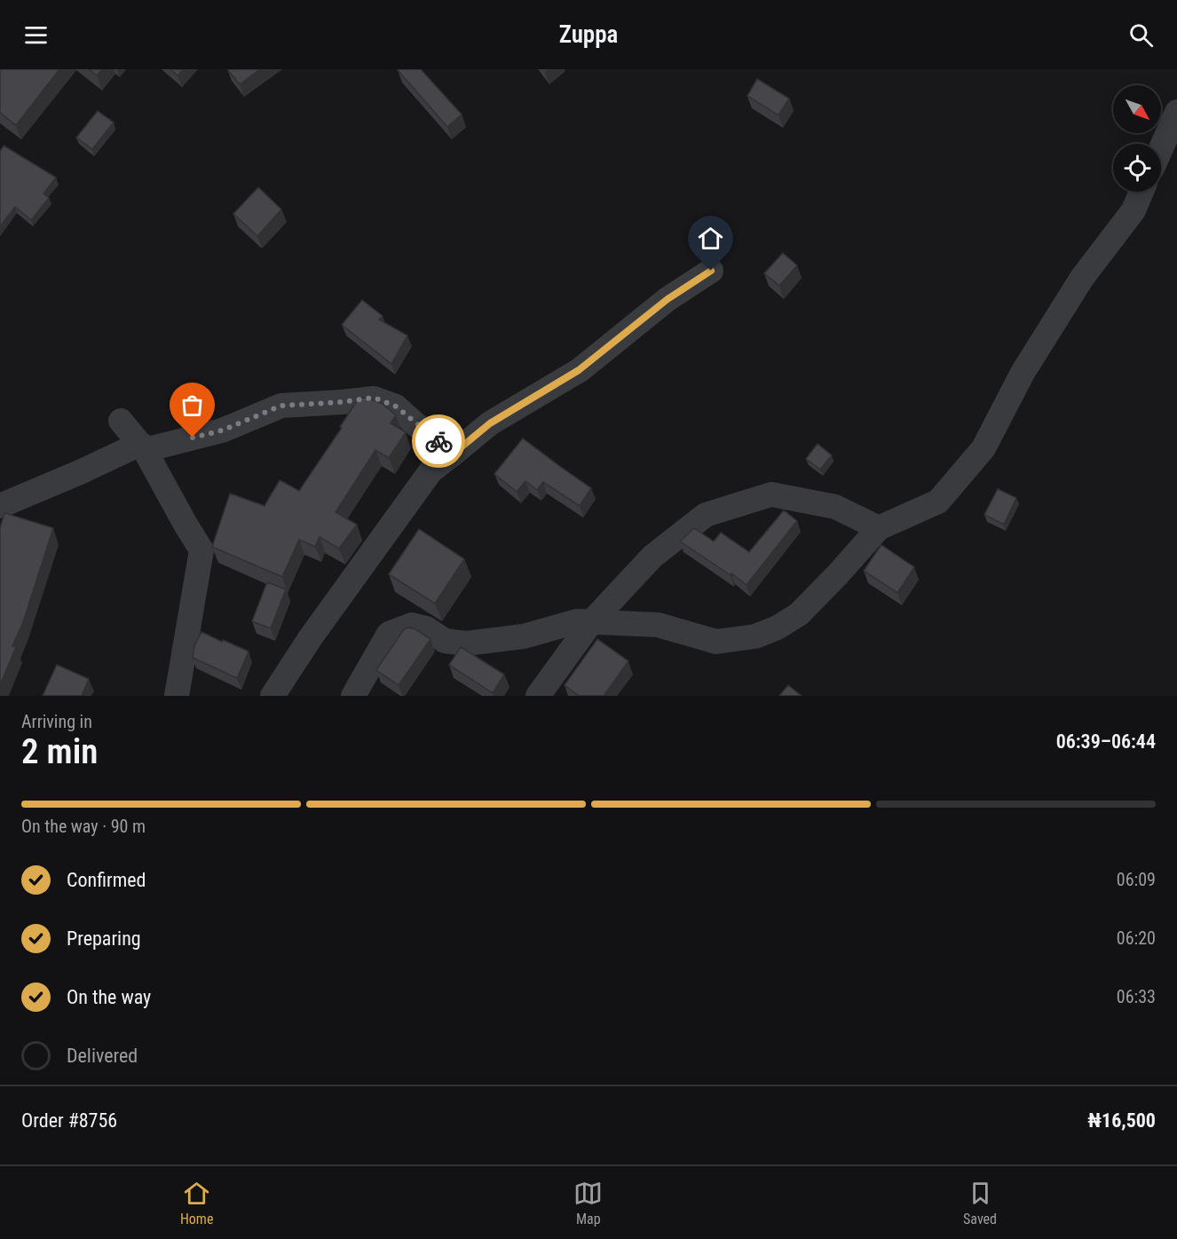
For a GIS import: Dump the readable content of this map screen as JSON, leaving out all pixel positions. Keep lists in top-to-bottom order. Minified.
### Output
{"north":"bottom right","page":{"header":"Zuppa","heading":["2 min","Arriving in","06:39–06:44"],"panel":["Order #8756","₦16,500"],"bar":"On the way · 90 m","list":[["Confirmed","06:09"],["Preparing","06:20"],["On the way","06:33"],"Delivered"],"tabs":["Home","Map","Saved"]}}
